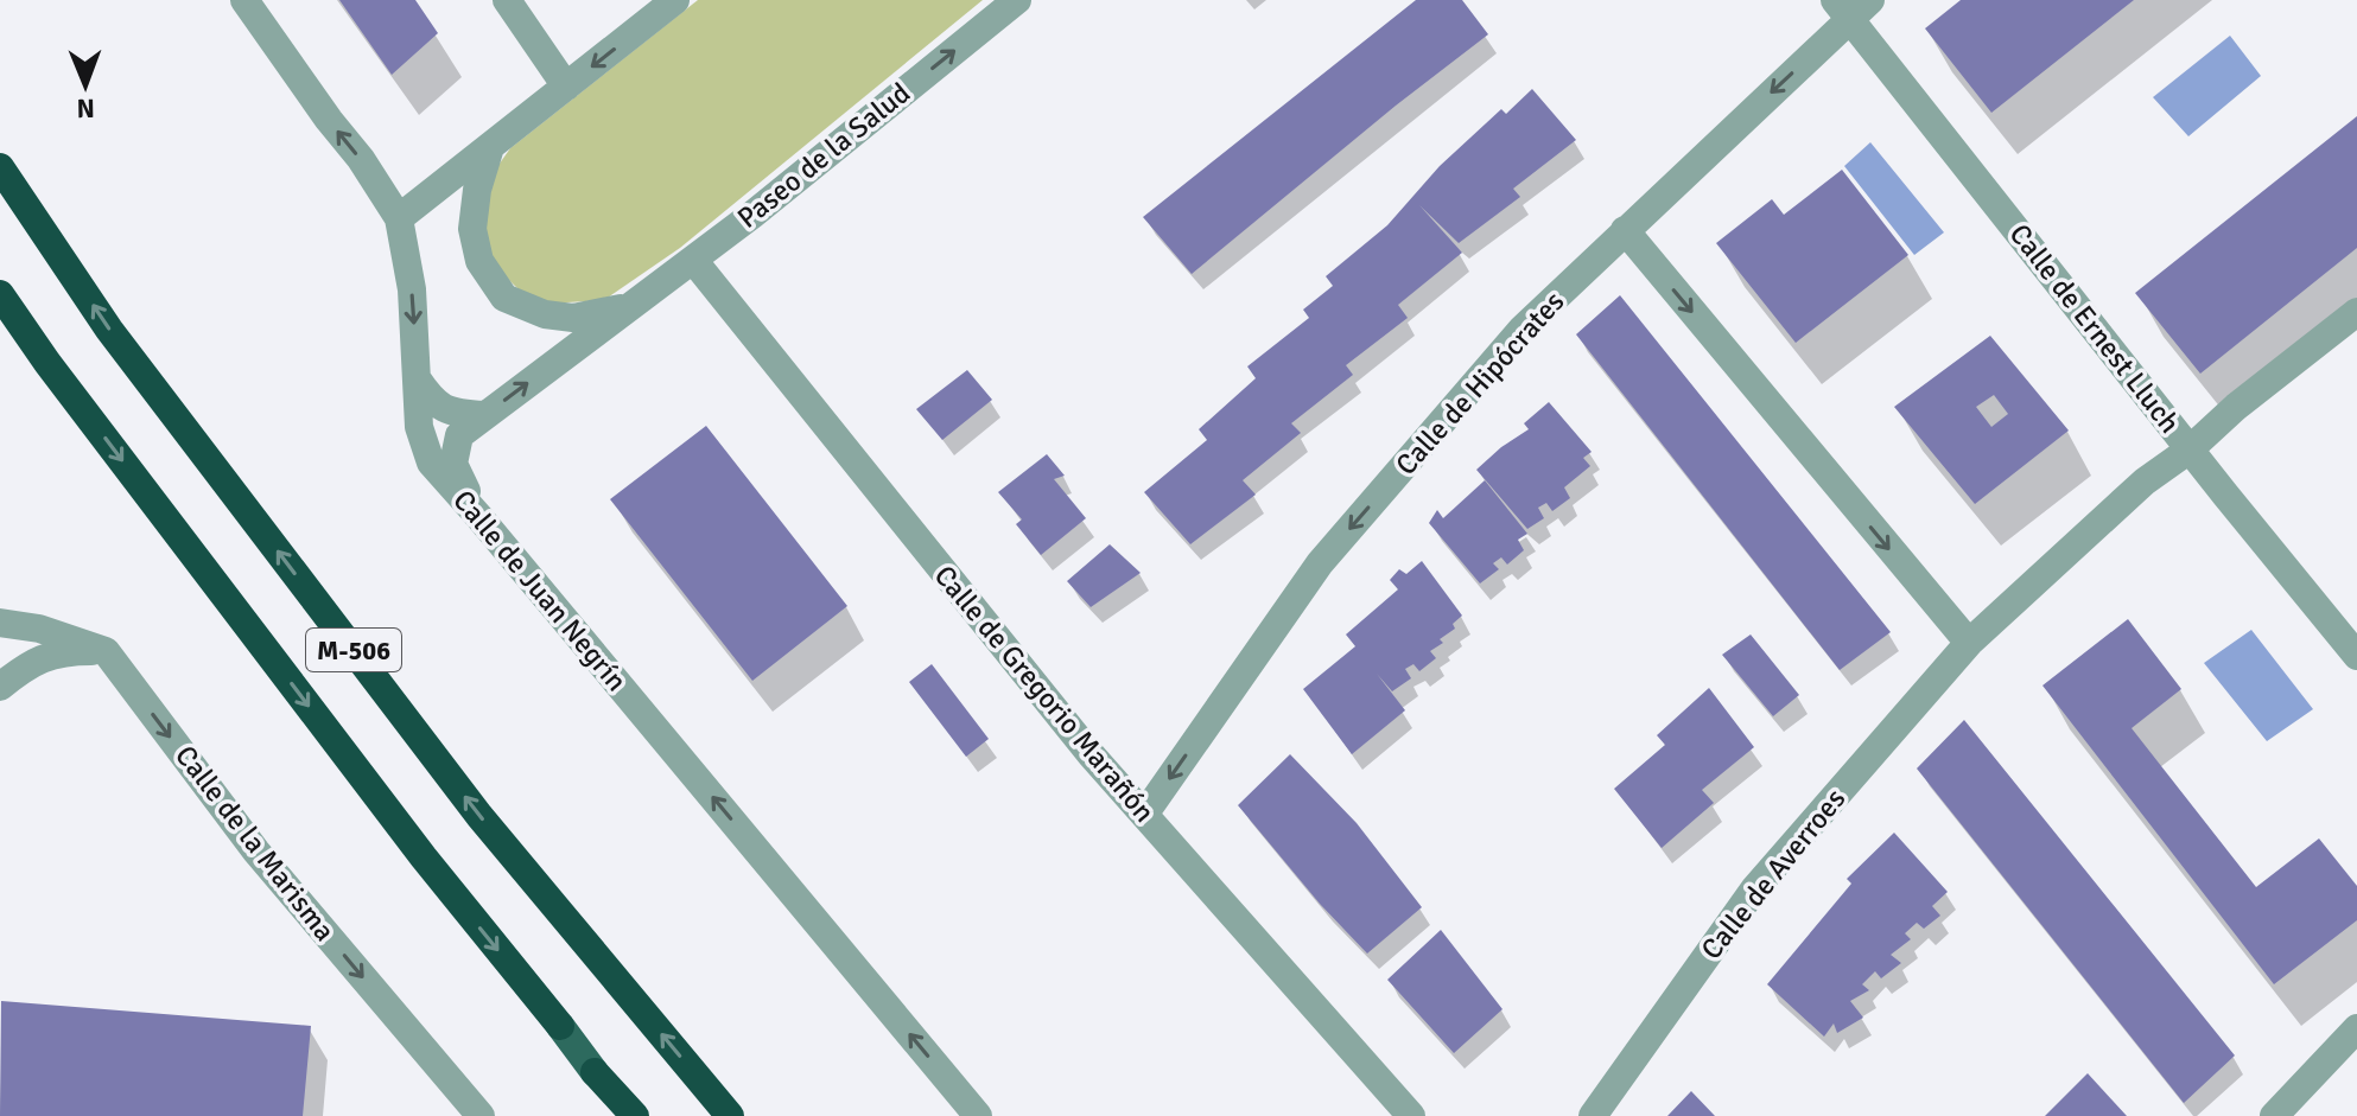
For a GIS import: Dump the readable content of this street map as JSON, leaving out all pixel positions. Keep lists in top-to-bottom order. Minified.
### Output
{"streets":{"highway":["M-506"],"street":["Paseo de la Salud","Calle de Ernest Lluch","Calle de Hipócrates","Calle de Juan Negrín","Calle de Gregorio Marañón","Calle de la Marisma","Calle de Averroes"]},"crossings":[["Paseo de la Salud","Calle de Juan Negrín"],["Paseo de la Salud","Calle de Gregorio Marañón"],["Calle de Ernest Lluch","Calle de Hipócrates"],["Calle de Ernest Lluch","Calle de Averroes"],["Calle de Hipócrates","Calle de Gregorio Marañón"]],"one_way":["Calle de Hipócrates","Calle de la Marisma"],"north":"bottom"}
